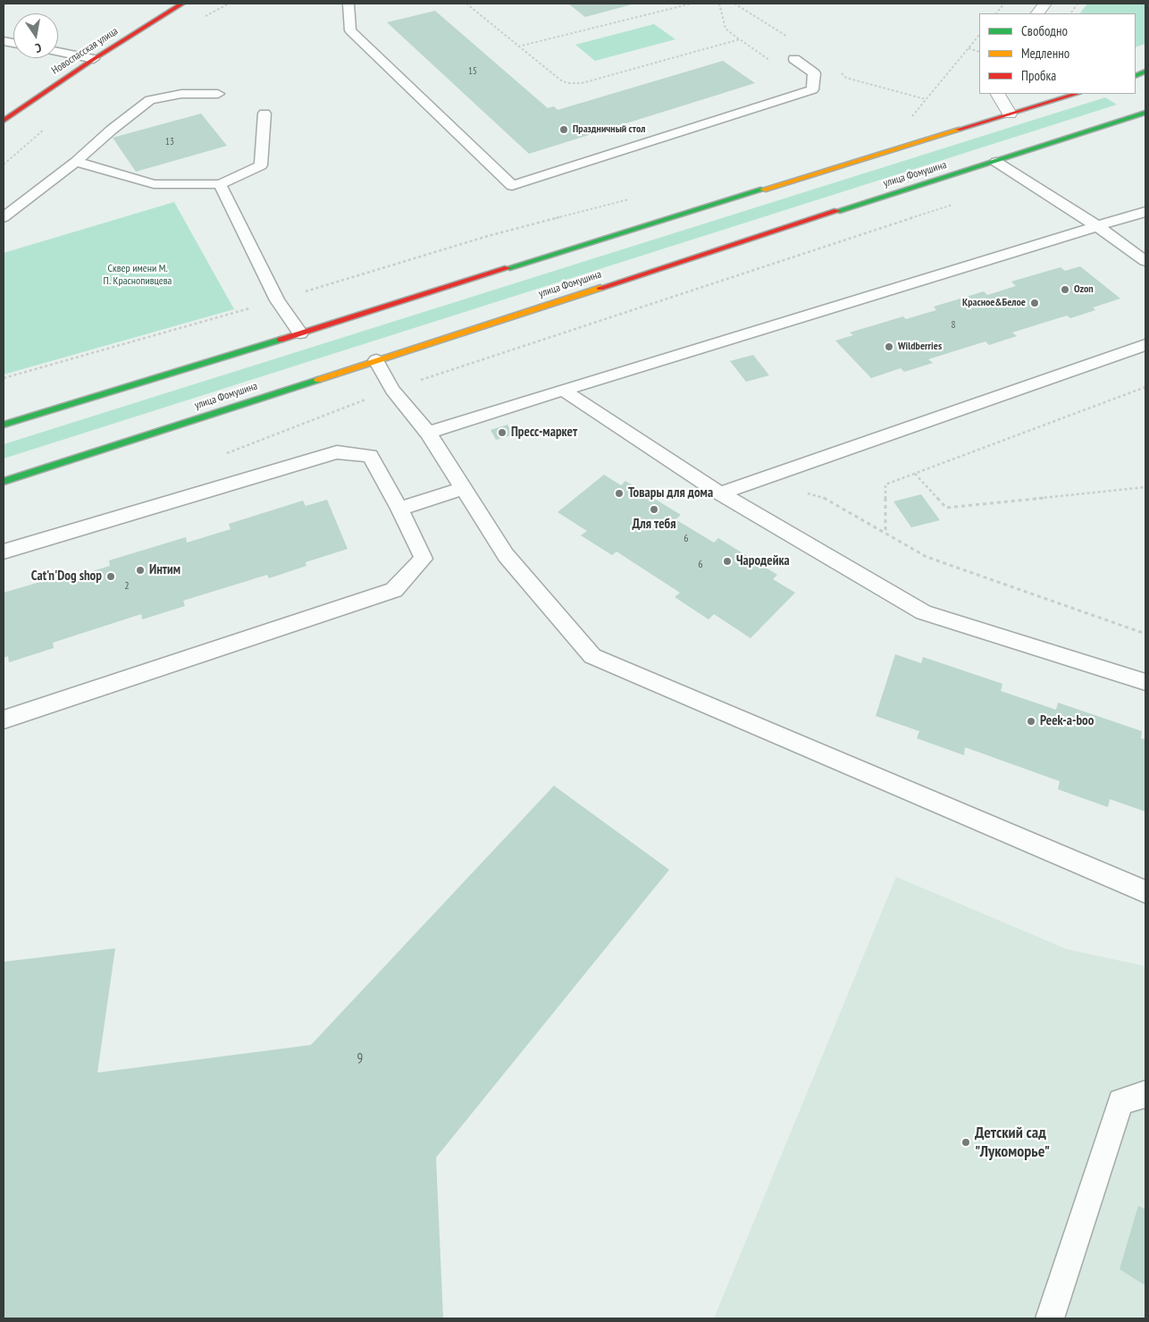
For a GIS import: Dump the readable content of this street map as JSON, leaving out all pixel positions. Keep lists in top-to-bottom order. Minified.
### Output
{"streets":{"main road":["Новоспасская улица","улица Фомушина"]},"parks":["Сквер имени М. П. Краснопивцева"],"places":["Праздничный стол","Ozon","Красное&Белое","Wildberries","Пресс-маркет","Товары для дома","Для тебя","Чародейка","Интим","Cat'n'Dog shop","Peek-a-boo","Детский сад \"Лукоморье\""],"house_numbers":["15","13","8","6","6","2","9"],"legend":["Свободно","Медленно","Пробка"],"north":"bottom"}
